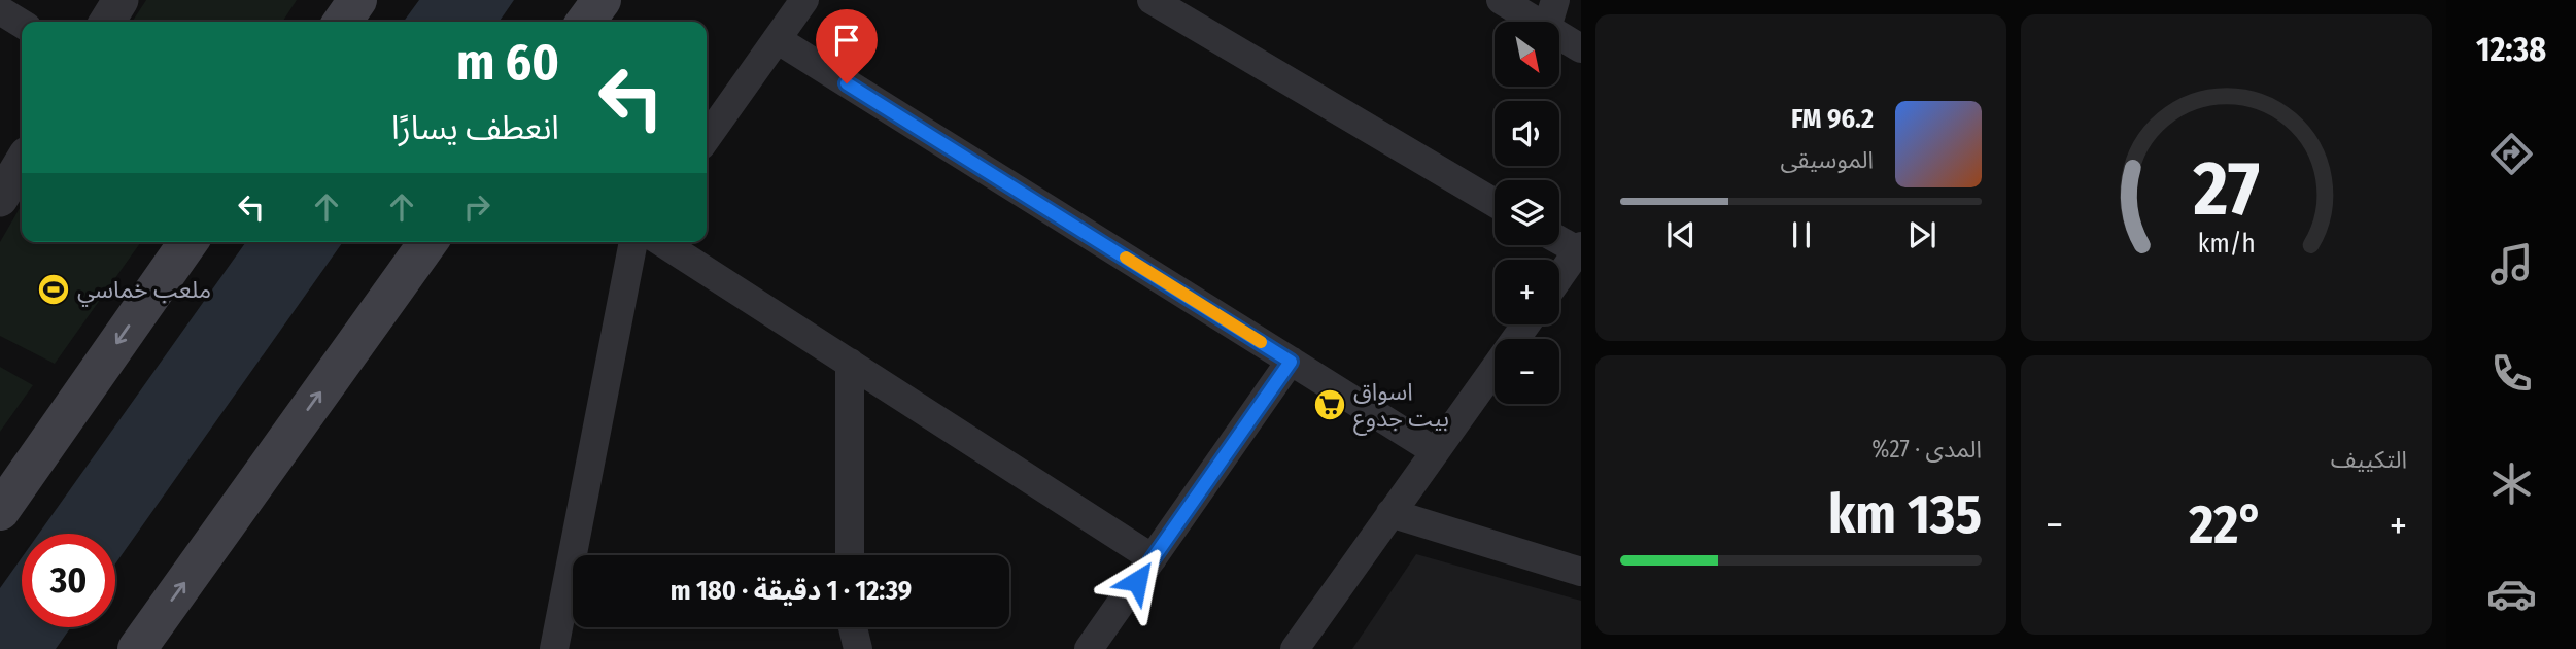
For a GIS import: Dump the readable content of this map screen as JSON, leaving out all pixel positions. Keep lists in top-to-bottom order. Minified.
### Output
{"places":{"sports":["ملعب خماسي"],"supermarket":["اسواق بيت جدوع"]},"north":"bottom right","page":{"tabs":"12:38","map_buttons":["+","−"],"turn":["60 m","انعطف يسارًا"],"song":["96.2 FM","الموسيقى"],"tile":["التكييف",["المدى · 27%","135 km"]],"heat":["−","22°","+"],"limit":"30","trip":"12:39 · 1 دقيقة · 180 m","gauge":["27","km/h"]}}
